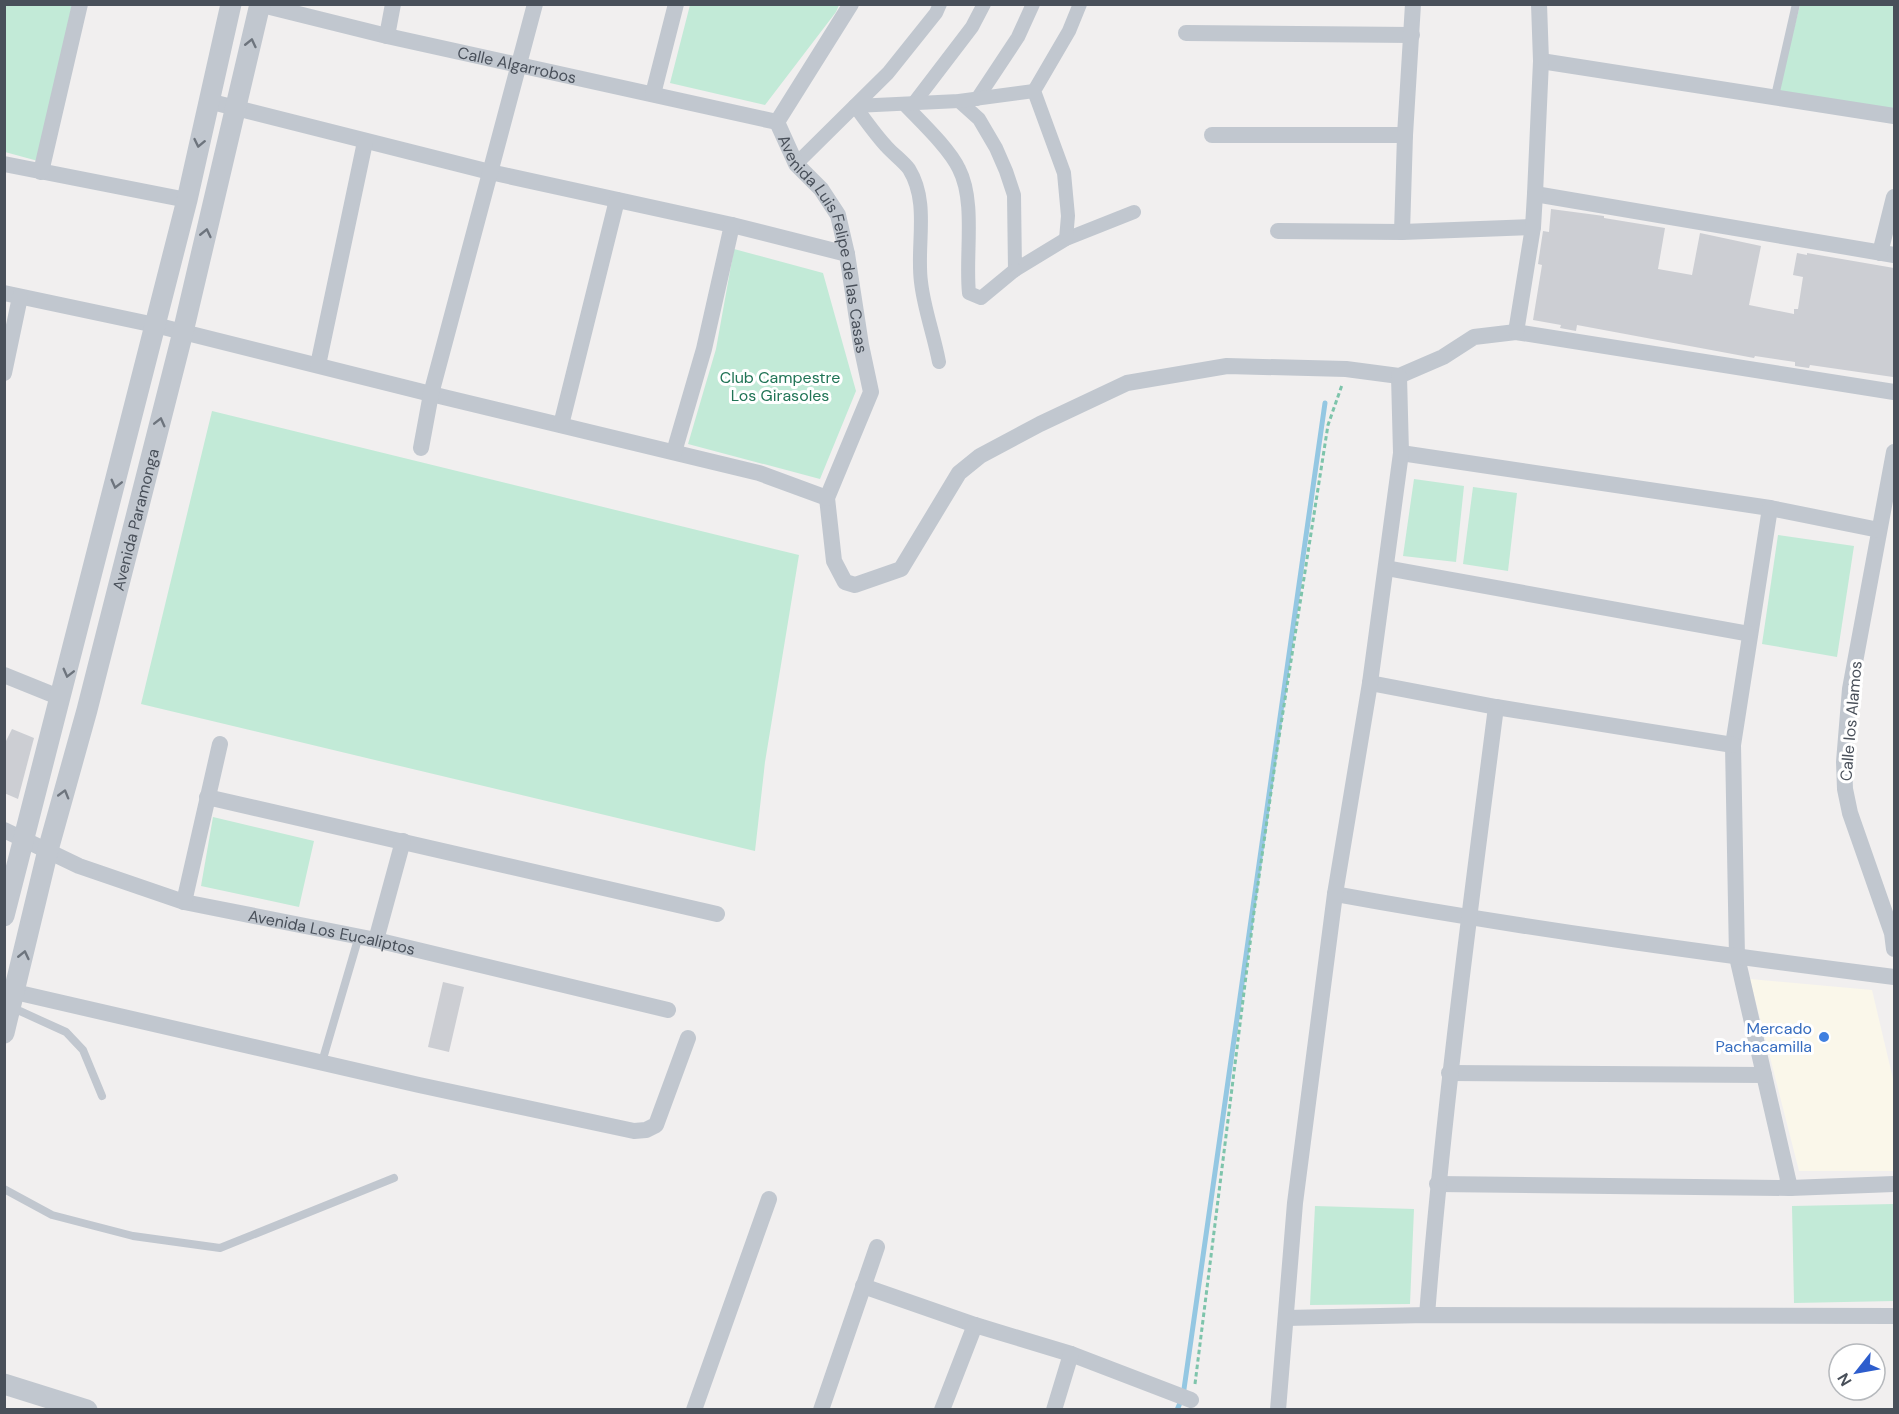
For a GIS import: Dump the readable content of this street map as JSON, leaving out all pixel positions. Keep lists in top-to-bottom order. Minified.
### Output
{"streets":{"street":["Calle Algarrobos","Avenida Luis Felipe de las Casas","Avenida Paramonga","Calle los Alamos","Avenida Los Eucaliptos"]},"crossings":[["Calle Algarrobos","Avenida Luis Felipe de las Casas"],["Calle Algarrobos","Avenida Paramonga"],["Avenida Paramonga","Avenida Los Eucaliptos"]],"parks":["Club Campestre Los Girasoles"],"places":["Mercado Pachacamilla"],"north":"bottom left"}
